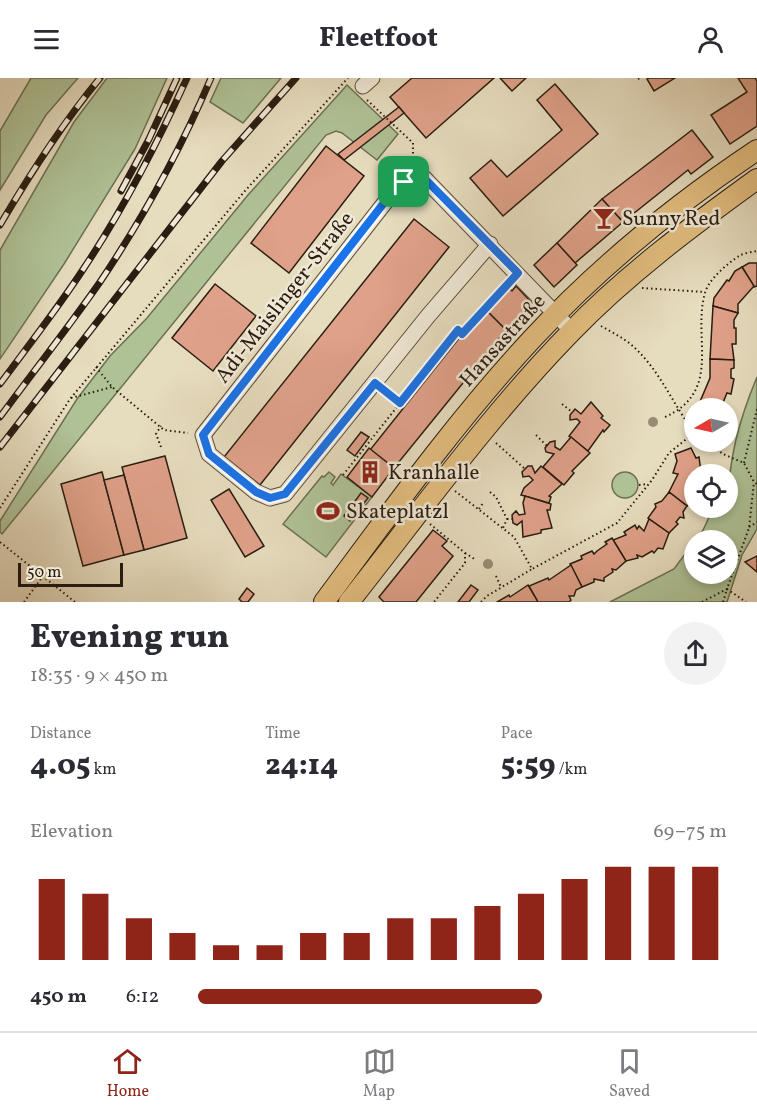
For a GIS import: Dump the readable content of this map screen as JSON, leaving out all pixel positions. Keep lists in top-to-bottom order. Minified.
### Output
{"streets":{"main road":["Hansastraße"],"lane":["Adi-Maislinger-Straße"]},"places":{"bar":["Sunny Red"],"building":["Kranhalle"],"sports":["Skateplatzl"]},"scale_bar":"50 m","north":"left","page":{"header":"Fleetfoot","scale":"50 m","heading":["Evening run","18:35 · 9 × 450 m"],"stats":[["Distance","4.05 km"],["Time","24:14"],["Pace","5:59 /km"]],"chart":["Elevation","69–75 m"],"list":[{"name":"450 m","note":"6:12"}],"tabs":["Home","Map","Saved"]}}
